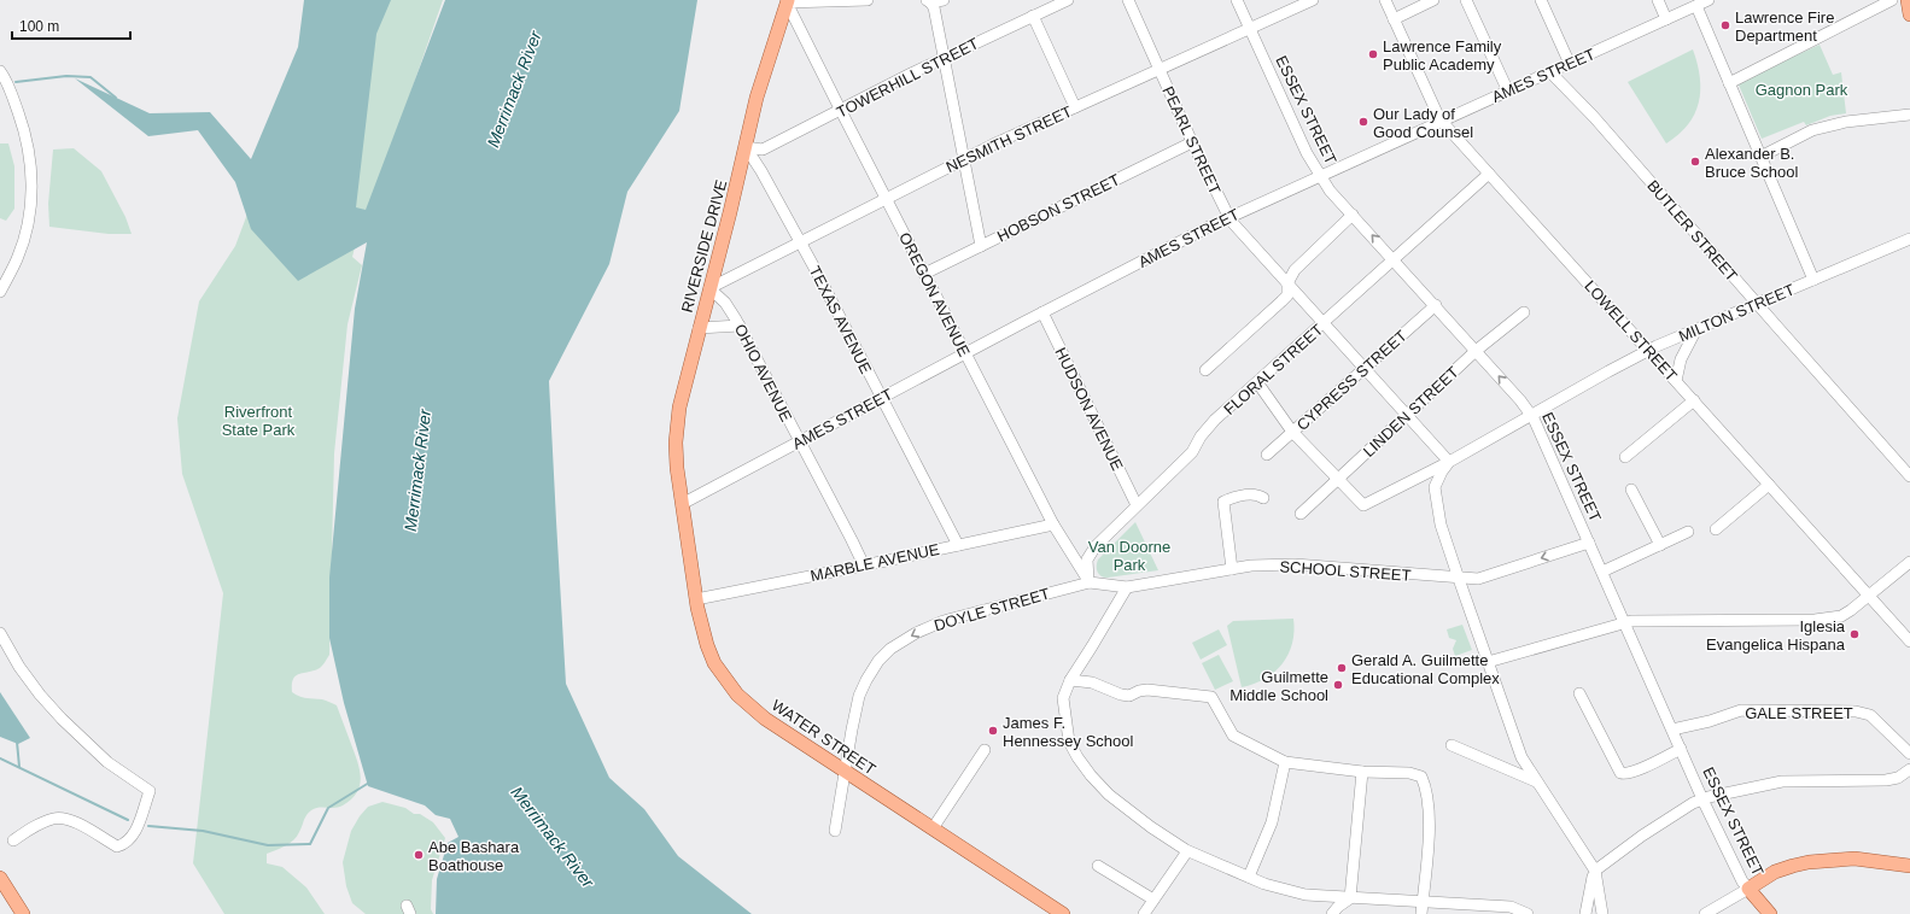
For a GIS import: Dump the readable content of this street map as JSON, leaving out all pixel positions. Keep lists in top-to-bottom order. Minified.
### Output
{"streets":{"main road":["ESSEX STREET","RIVERSIDE DRIVE","WATER STREET"],"street":["AMES STREET","TOWERHILL STREET","NESMITH STREET","PEARL STREET","HOBSON STREET","BUTLER STREET","OREGON AVENUE","MILTON STREET","TEXAS AVENUE","LOWELL STREET","FLORAL STREET","OHIO AVENUE","CYPRESS STREET","HUDSON AVENUE","LINDEN STREET","MARBLE AVENUE","SCHOOL STREET","DOYLE STREET","GALE STREET"]},"crossings":[["AMES STREET","ESSEX STREET"],["AMES STREET","PEARL STREET"],["AMES STREET","BUTLER STREET"],["AMES STREET","RIVERSIDE DRIVE"],["AMES STREET","OREGON AVENUE"],["AMES STREET","TEXAS AVENUE"],["AMES STREET","LOWELL STREET"],["AMES STREET","OHIO AVENUE"],["AMES STREET","HUDSON AVENUE"],["AMES STREET","WATER STREET"],["TOWERHILL STREET","RIVERSIDE DRIVE"],["TOWERHILL STREET","OREGON AVENUE"],["TOWERHILL STREET","TEXAS AVENUE"],["ESSEX STREET","NESMITH STREET"],["ESSEX STREET","MILTON STREET"],["ESSEX STREET","FLORAL STREET"],["ESSEX STREET","CYPRESS STREET"],["ESSEX STREET","LINDEN STREET"],["ESSEX STREET","SCHOOL STREET"],["ESSEX STREET","GALE STREET"],["NESMITH STREET","PEARL STREET"],["NESMITH STREET","RIVERSIDE DRIVE"],["NESMITH STREET","OREGON AVENUE"],["NESMITH STREET","TEXAS AVENUE"],["NESMITH STREET","OHIO AVENUE"],["PEARL STREET","HOBSON STREET"],["PEARL STREET","MILTON STREET"],["PEARL STREET","FLORAL STREET"],["PEARL STREET","CYPRESS STREET"],["PEARL STREET","LINDEN STREET"],["HOBSON STREET","OREGON AVENUE"],["BUTLER STREET","MILTON STREET"],["RIVERSIDE DRIVE","OREGON AVENUE"],["RIVERSIDE DRIVE","TEXAS AVENUE"],["RIVERSIDE DRIVE","OHIO AVENUE"],["RIVERSIDE DRIVE","WATER STREET"],["OREGON AVENUE","FLORAL STREET"],["OREGON AVENUE","MARBLE AVENUE"],["OREGON AVENUE","SCHOOL STREET"],["OREGON AVENUE","DOYLE STREET"],["MILTON STREET","LOWELL STREET"],["MILTON STREET","LINDEN STREET"],["TEXAS AVENUE","MARBLE AVENUE"],["LOWELL STREET","FLORAL STREET"],["FLORAL STREET","HUDSON AVENUE"],["FLORAL STREET","SCHOOL STREET"],["FLORAL STREET","DOYLE STREET"],["OHIO AVENUE","MARBLE AVENUE"],["MARBLE AVENUE","WATER STREET"],["SCHOOL STREET","DOYLE STREET"],["DOYLE STREET","WATER STREET"]],"one_way":["DOYLE STREET"],"water":["Merrimack River"],"parks":["Gagnon Park","Riverfront State Park","Van Doorne Park"],"places":["Lawrence Fire Department","Lawrence Family Public Academy","Our Lady of Good Counsel","Alexander B. Bruce School","Iglesia Evangelica Hispana","Gerald A. Guilmette Educational Complex","Guilmette Middle School","James F. Hennessey School","Abe Bashara Boathouse"],"scale_bar":"100 m"}
